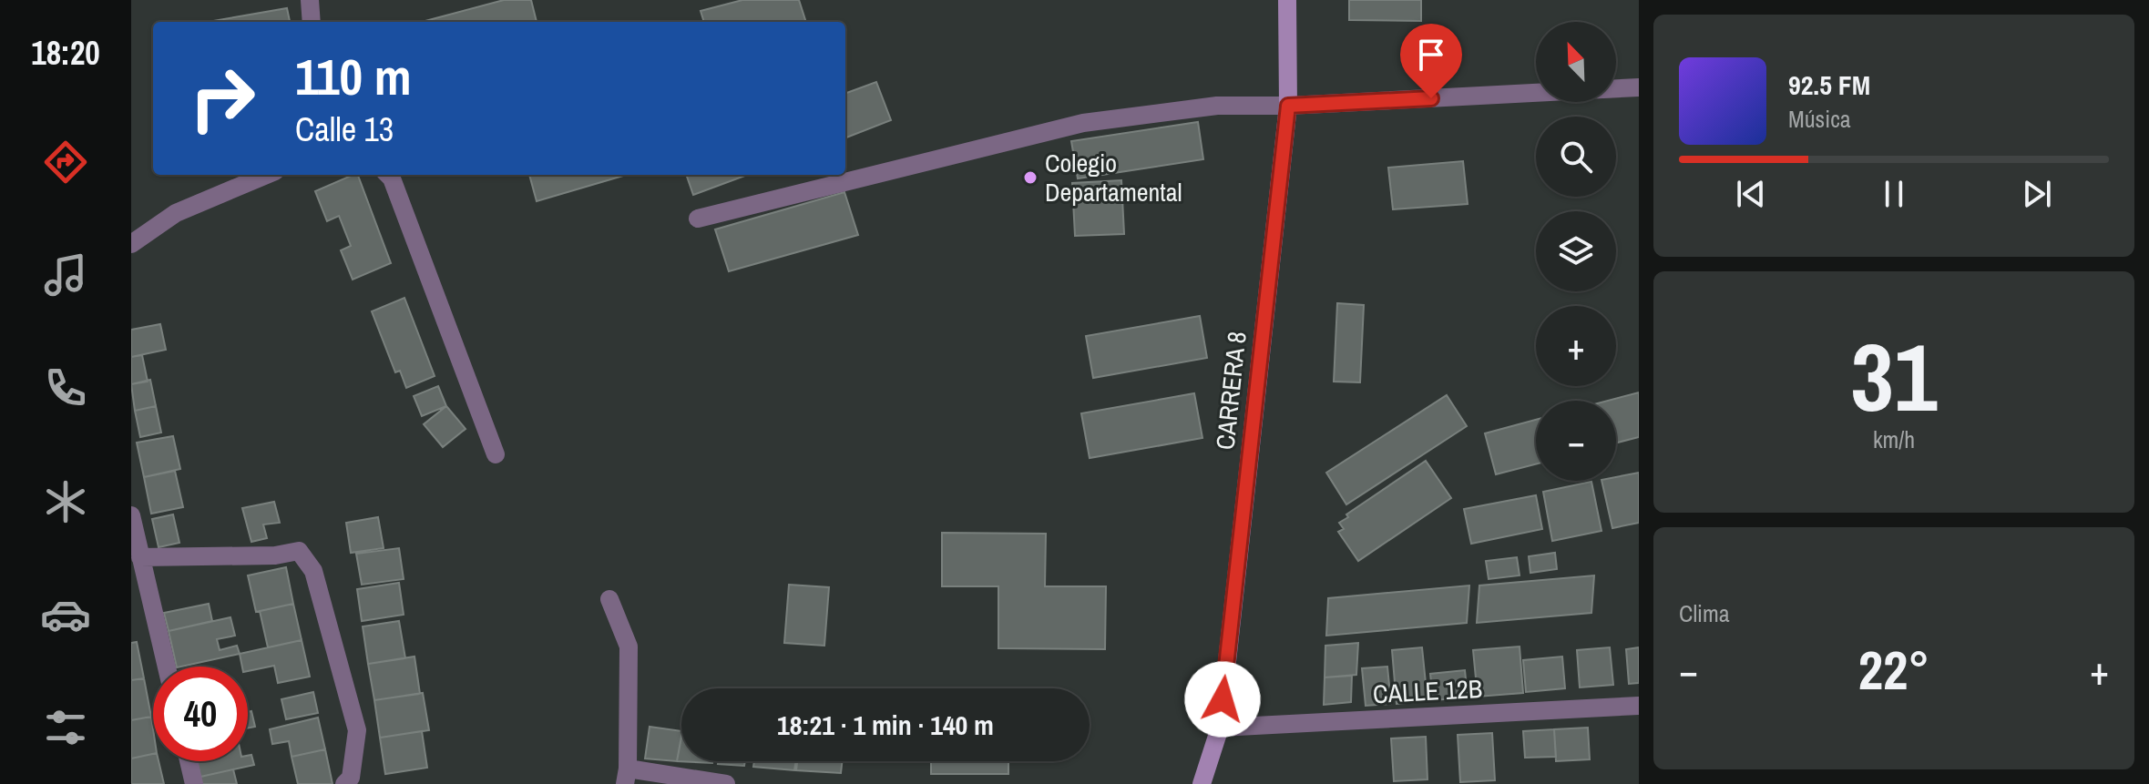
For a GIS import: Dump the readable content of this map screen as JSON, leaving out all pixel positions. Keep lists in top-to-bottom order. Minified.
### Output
{"streets":{"street":["CARRERA 8","CALLE 12B"]},"crossings":[["CARRERA 8","CALLE 12B"]],"places":["Colegio Departamental"],"north":"top left","page":{"tabs":"18:20","map_buttons":["+","−"],"turn":["110 m","Calle 13"],"song":["92.5 FM","Música"],"tile":[["31","km/h"],"Clima"],"heat":["−","22°","+"],"limit":"40","trip":"18:21 · 1 min · 140 m"}}
